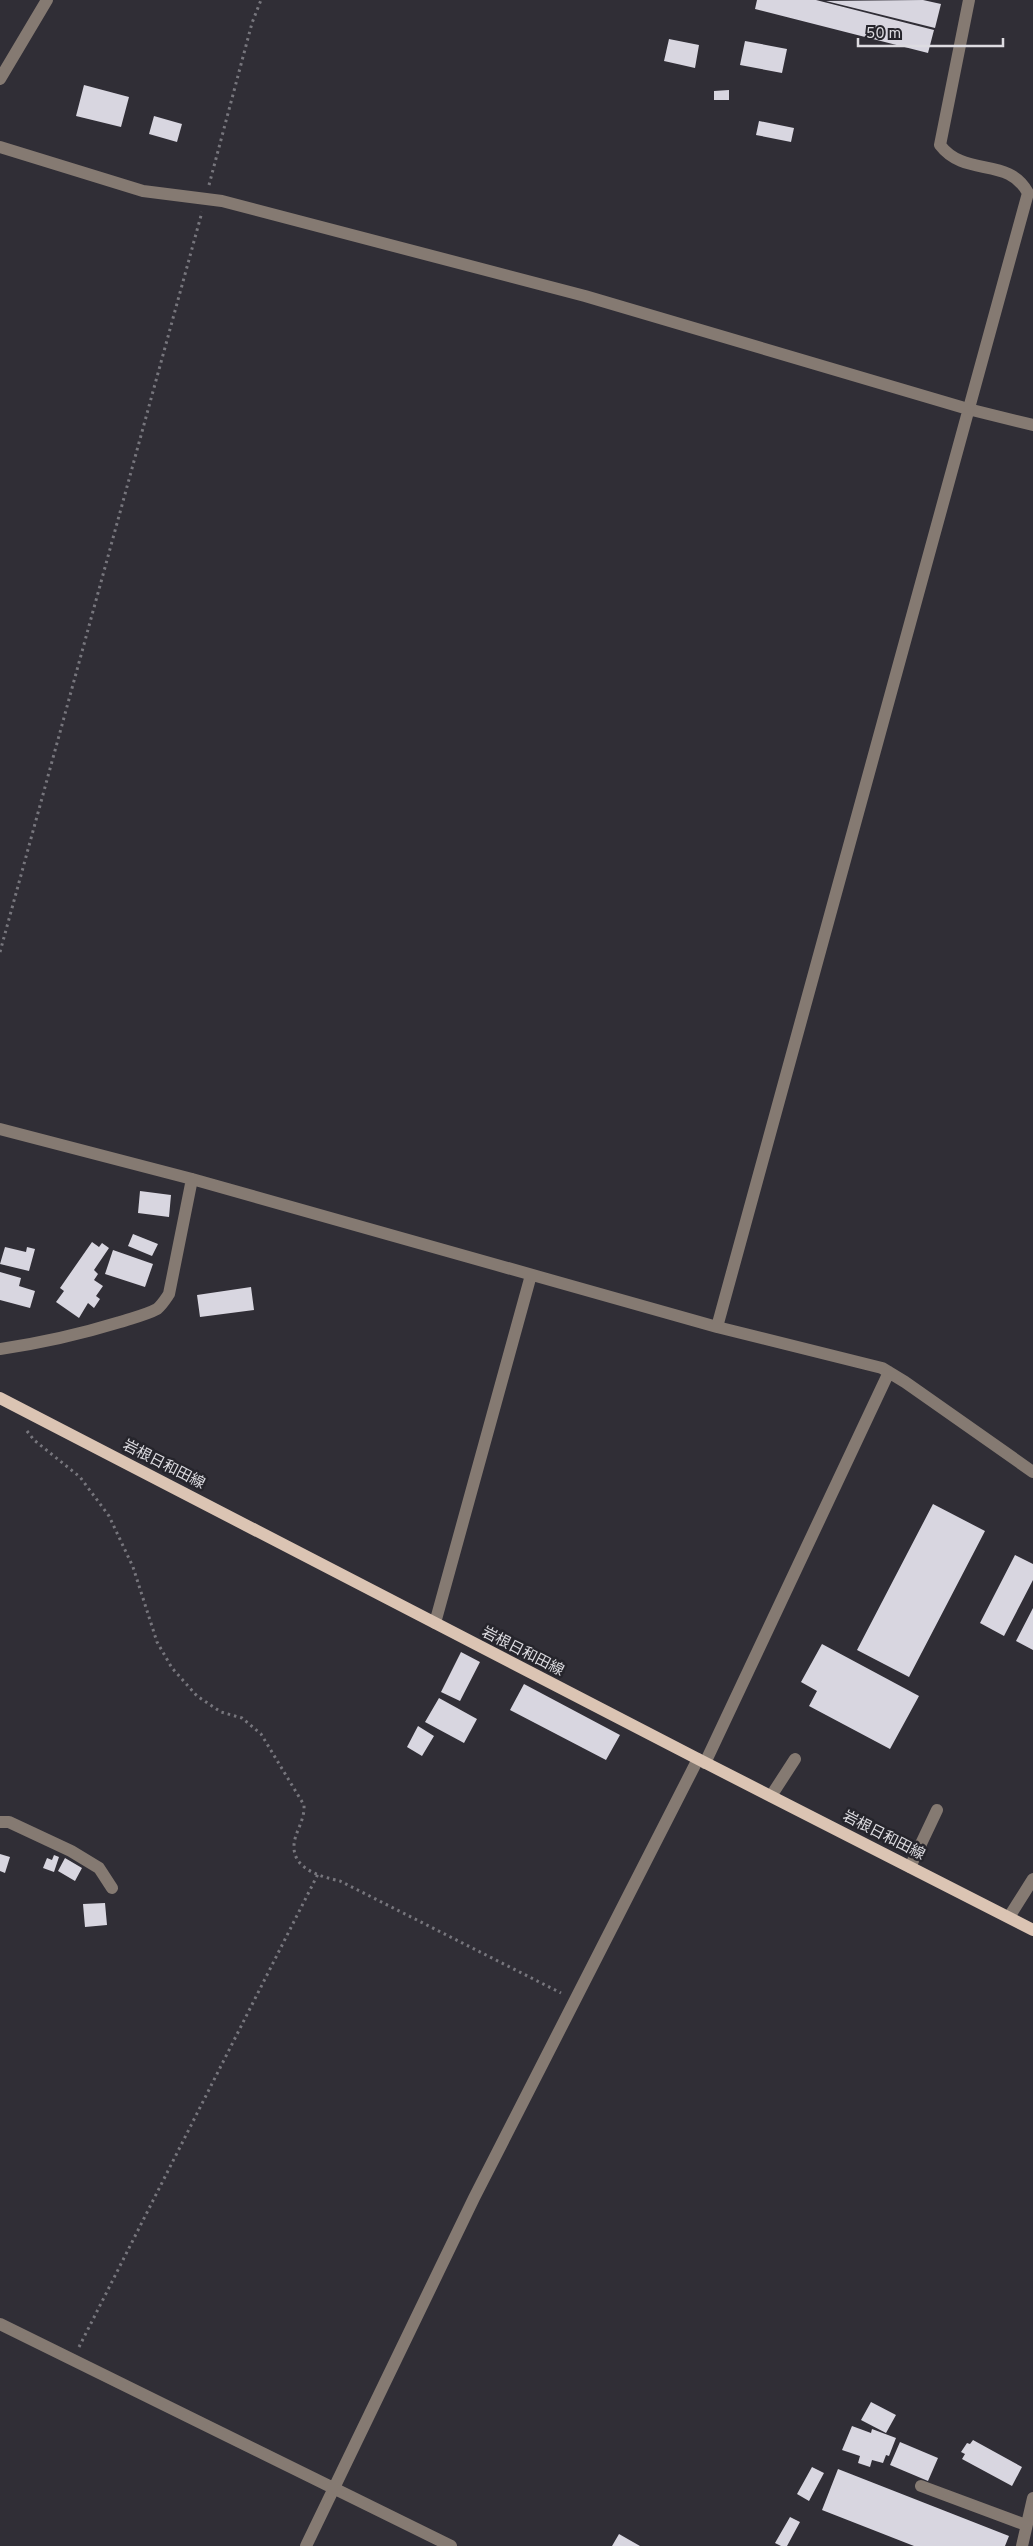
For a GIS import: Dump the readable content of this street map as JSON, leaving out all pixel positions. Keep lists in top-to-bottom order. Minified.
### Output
{"streets":{"main road":["岩根日和田線"]},"scale_bar":"50 m"}
